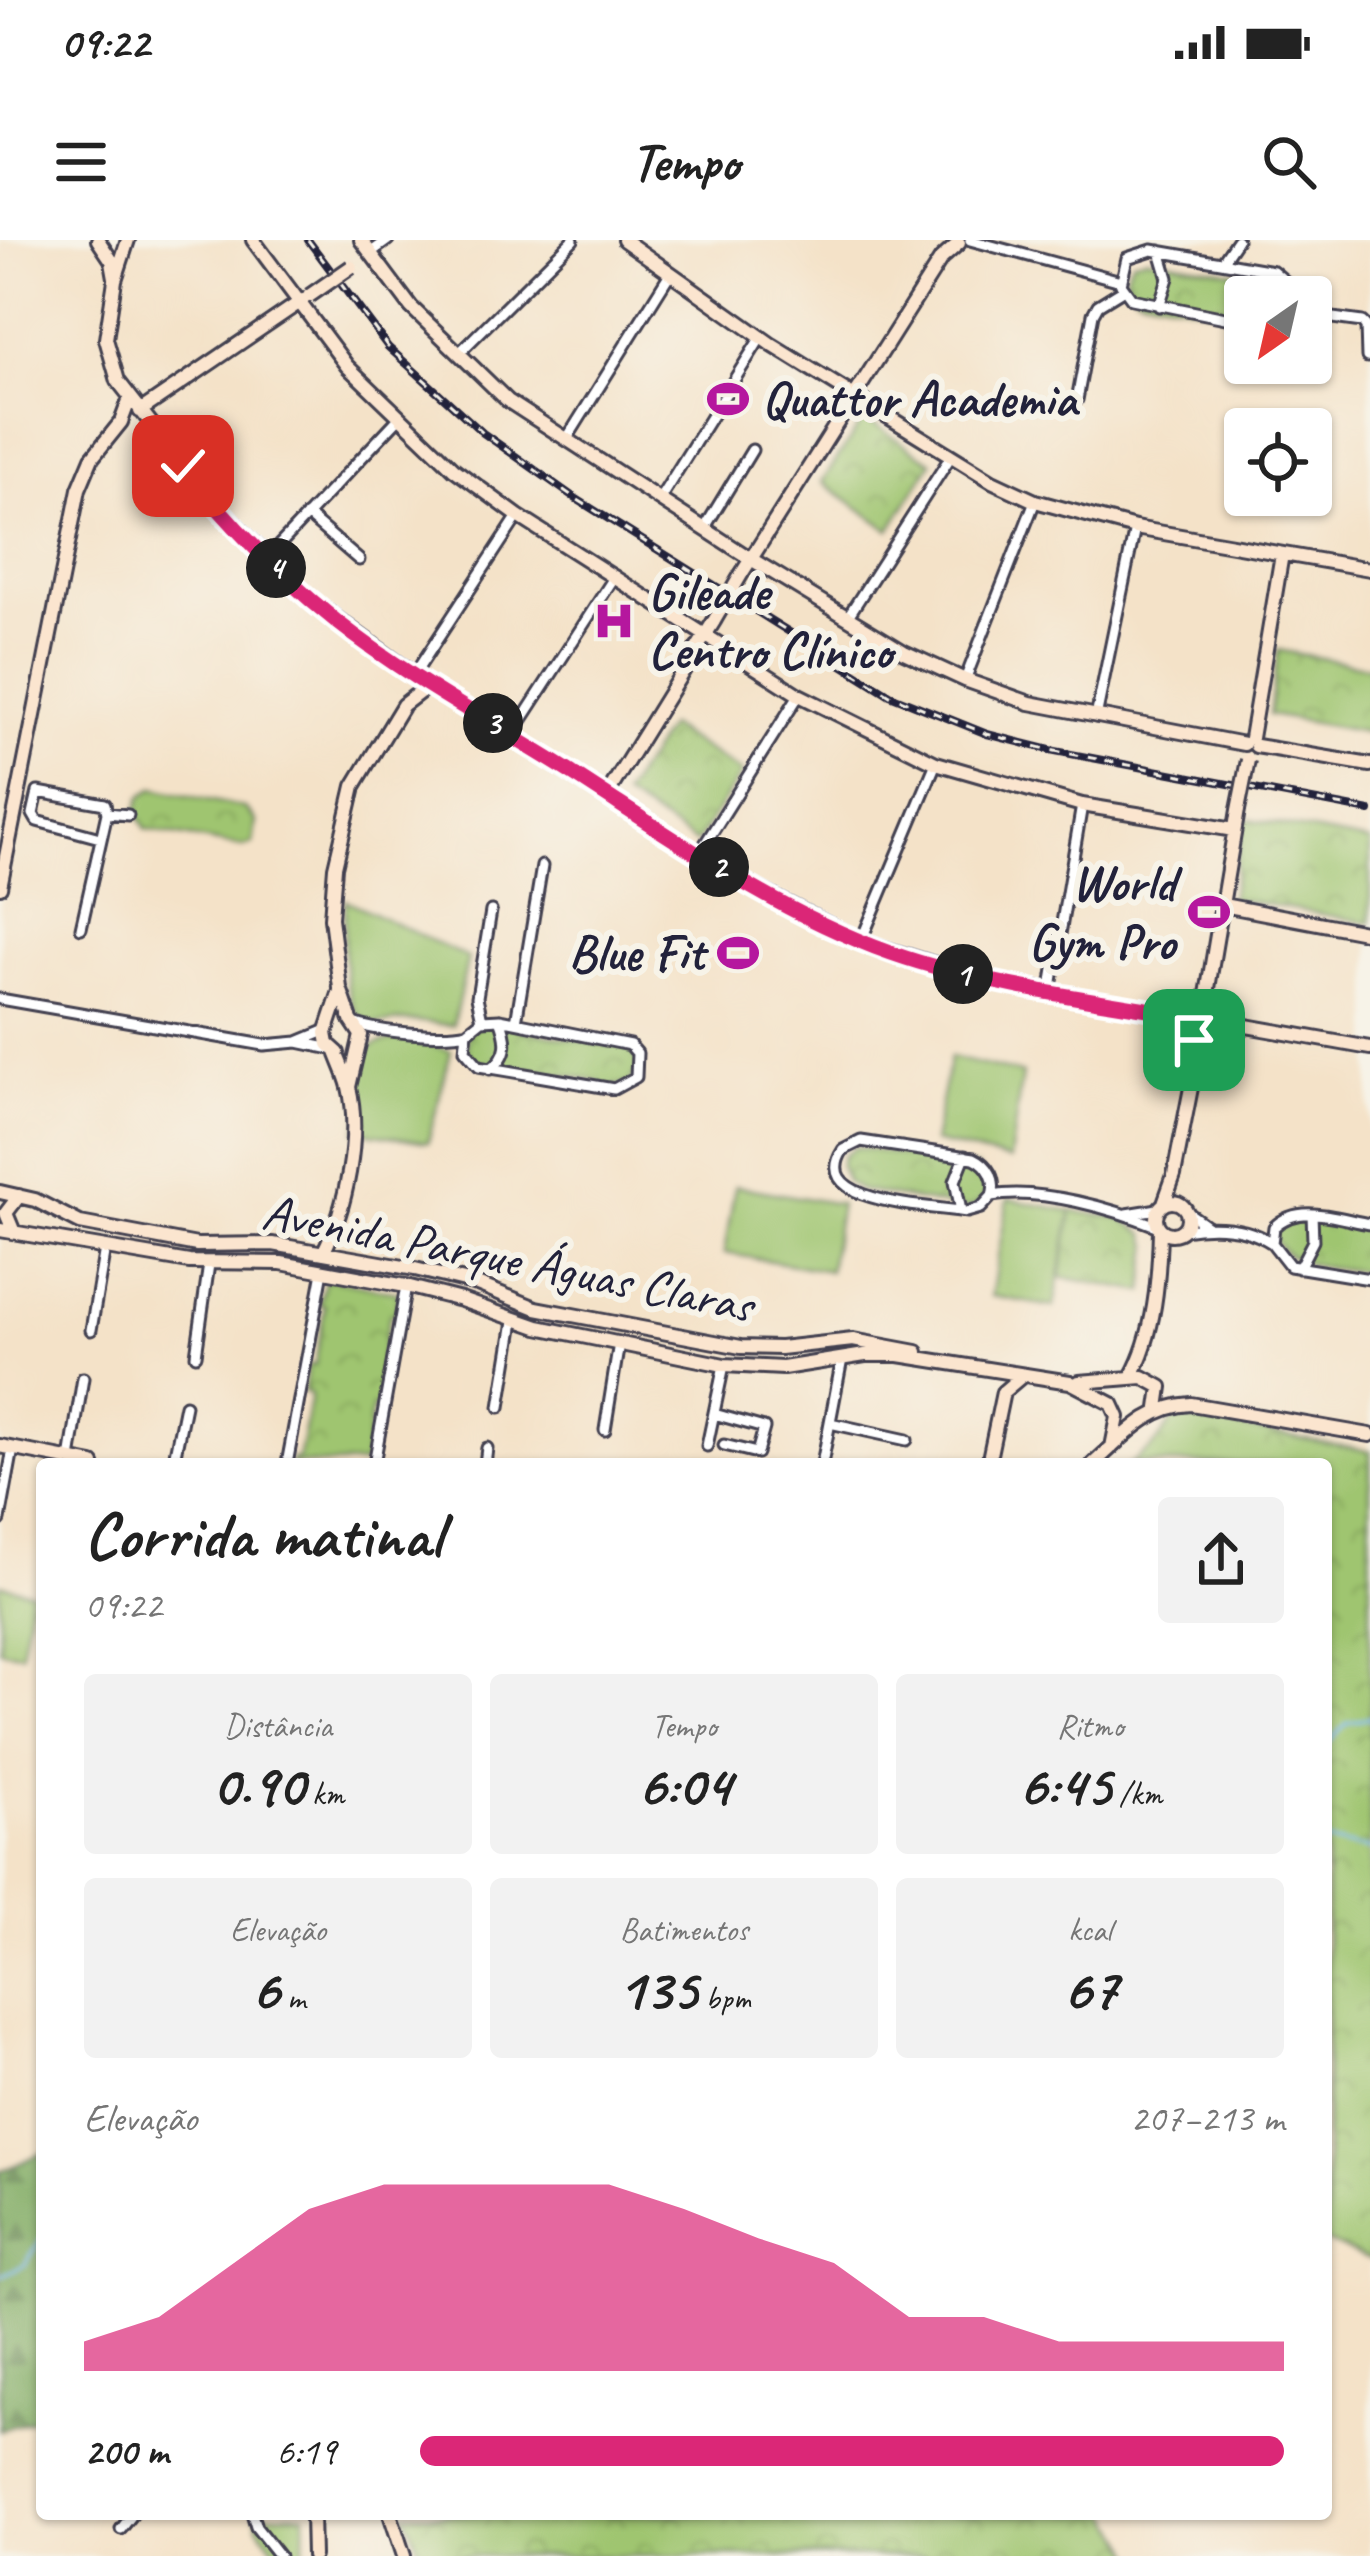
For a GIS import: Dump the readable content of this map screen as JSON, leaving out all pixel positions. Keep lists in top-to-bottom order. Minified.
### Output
{"streets":{"street":["Avenida Parque Águas Claras"]},"places":{"sports":["Quattor Academia","World Gym Pro","Blue Fit"],"hospital":["Gileade Centro Clínico"]},"north":"bottom left","page":{"status":"09:22","header":"Tempo","pins":["4","3","2","1"],"heading":["Corrida matinal","09:22"],"stats":[["Distância","0.90 km"],["Tempo","6:04"],["Ritmo","6:45 /km"],["Elevação","6 m"],["Batimentos","135 bpm"],["kcal","67"]],"chart":["Elevação","207–213 m"],"list":[{"name":"200 m","note":"6:19"}]}}
